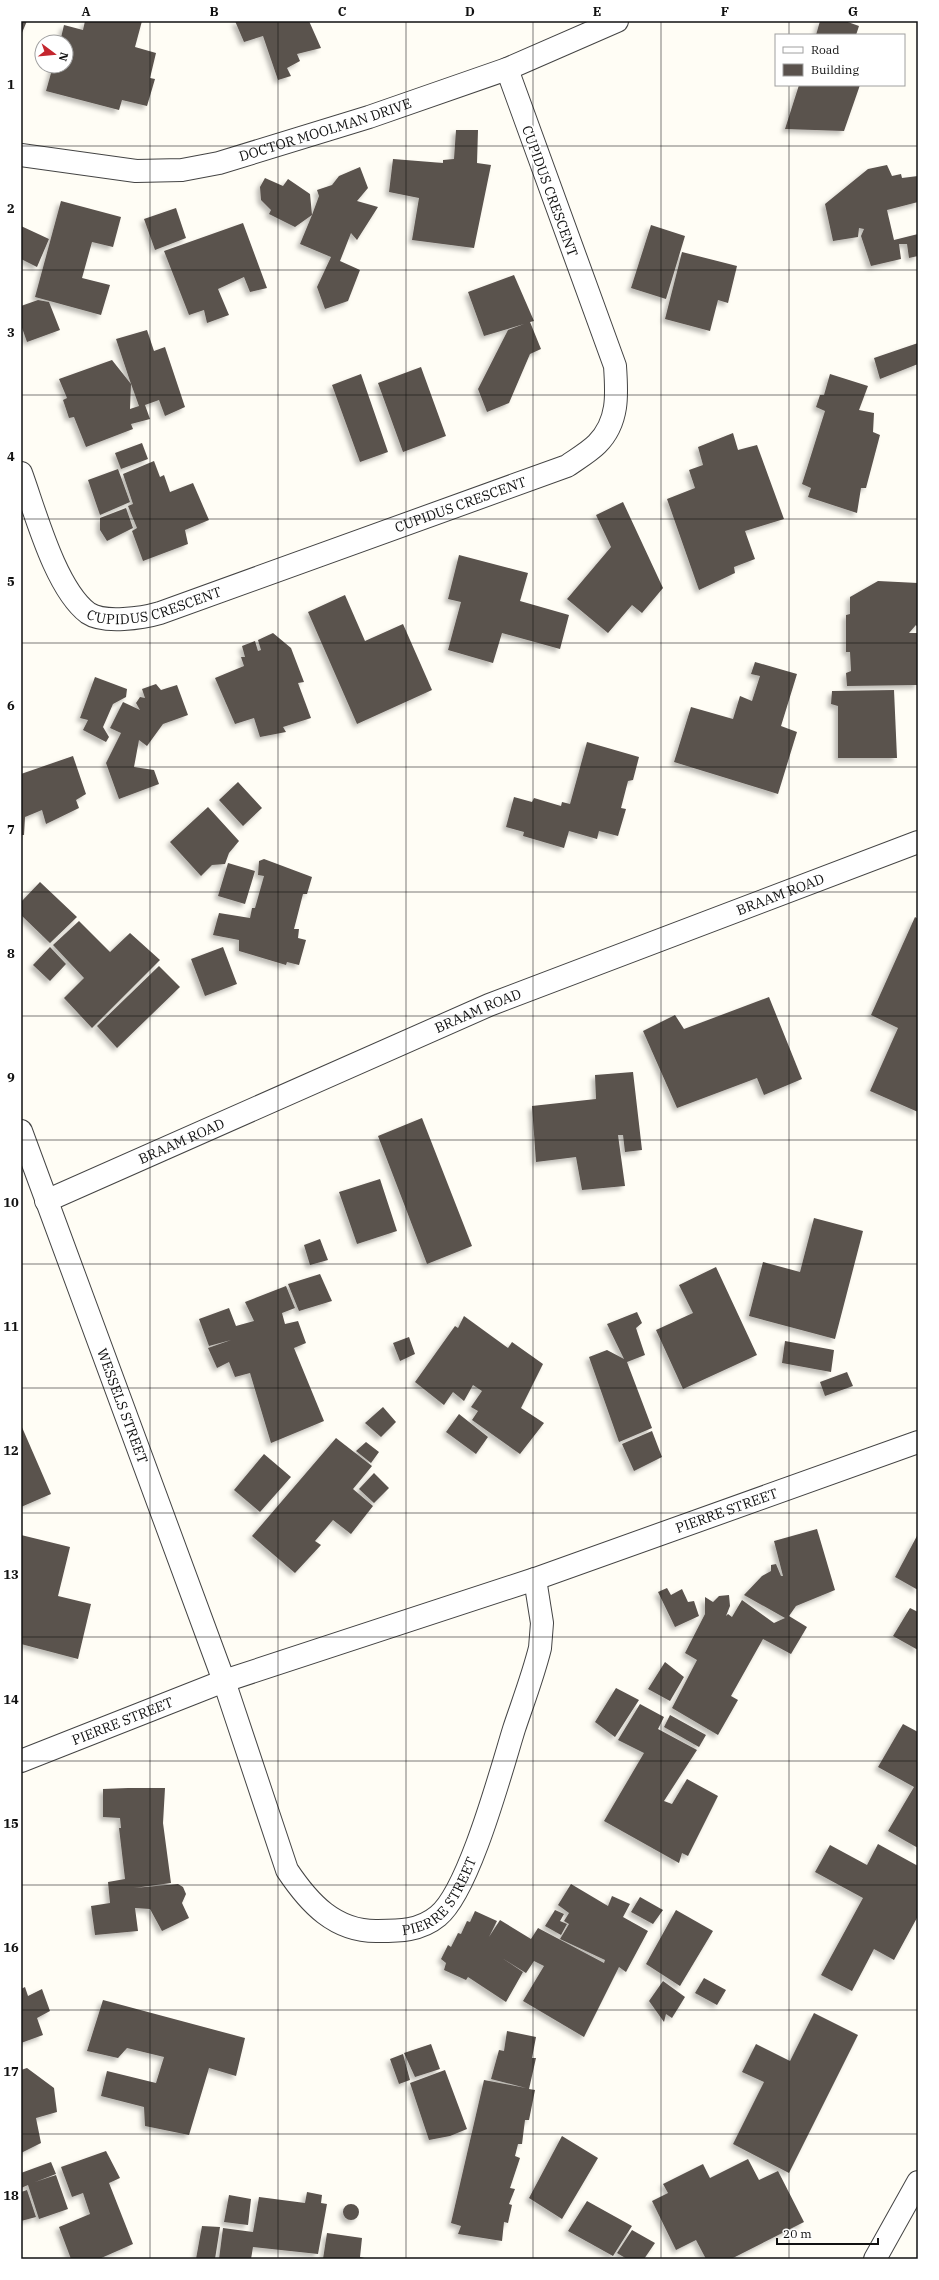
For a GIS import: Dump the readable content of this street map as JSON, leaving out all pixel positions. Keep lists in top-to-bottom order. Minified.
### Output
{"streets":{"street":["DOCTOR MOOLMAN DRIVE","CUPIDUS CRESCENT","BRAAM ROAD","WESSELS STREET","PIERRE STREET"]},"crossings":[["DOCTOR MOOLMAN DRIVE","CUPIDUS CRESCENT"],["BRAAM ROAD","WESSELS STREET"],["WESSELS STREET","PIERRE STREET"]],"legend":["Road","Building"],"scale_bar":"20 m","north":"right","grid":{"columns":["A","B","C","D","E","F","G"],"rows":["1","2","3","4","5","6","7","8","9","10","11","12","13","14","15","16","17","18"]}}
